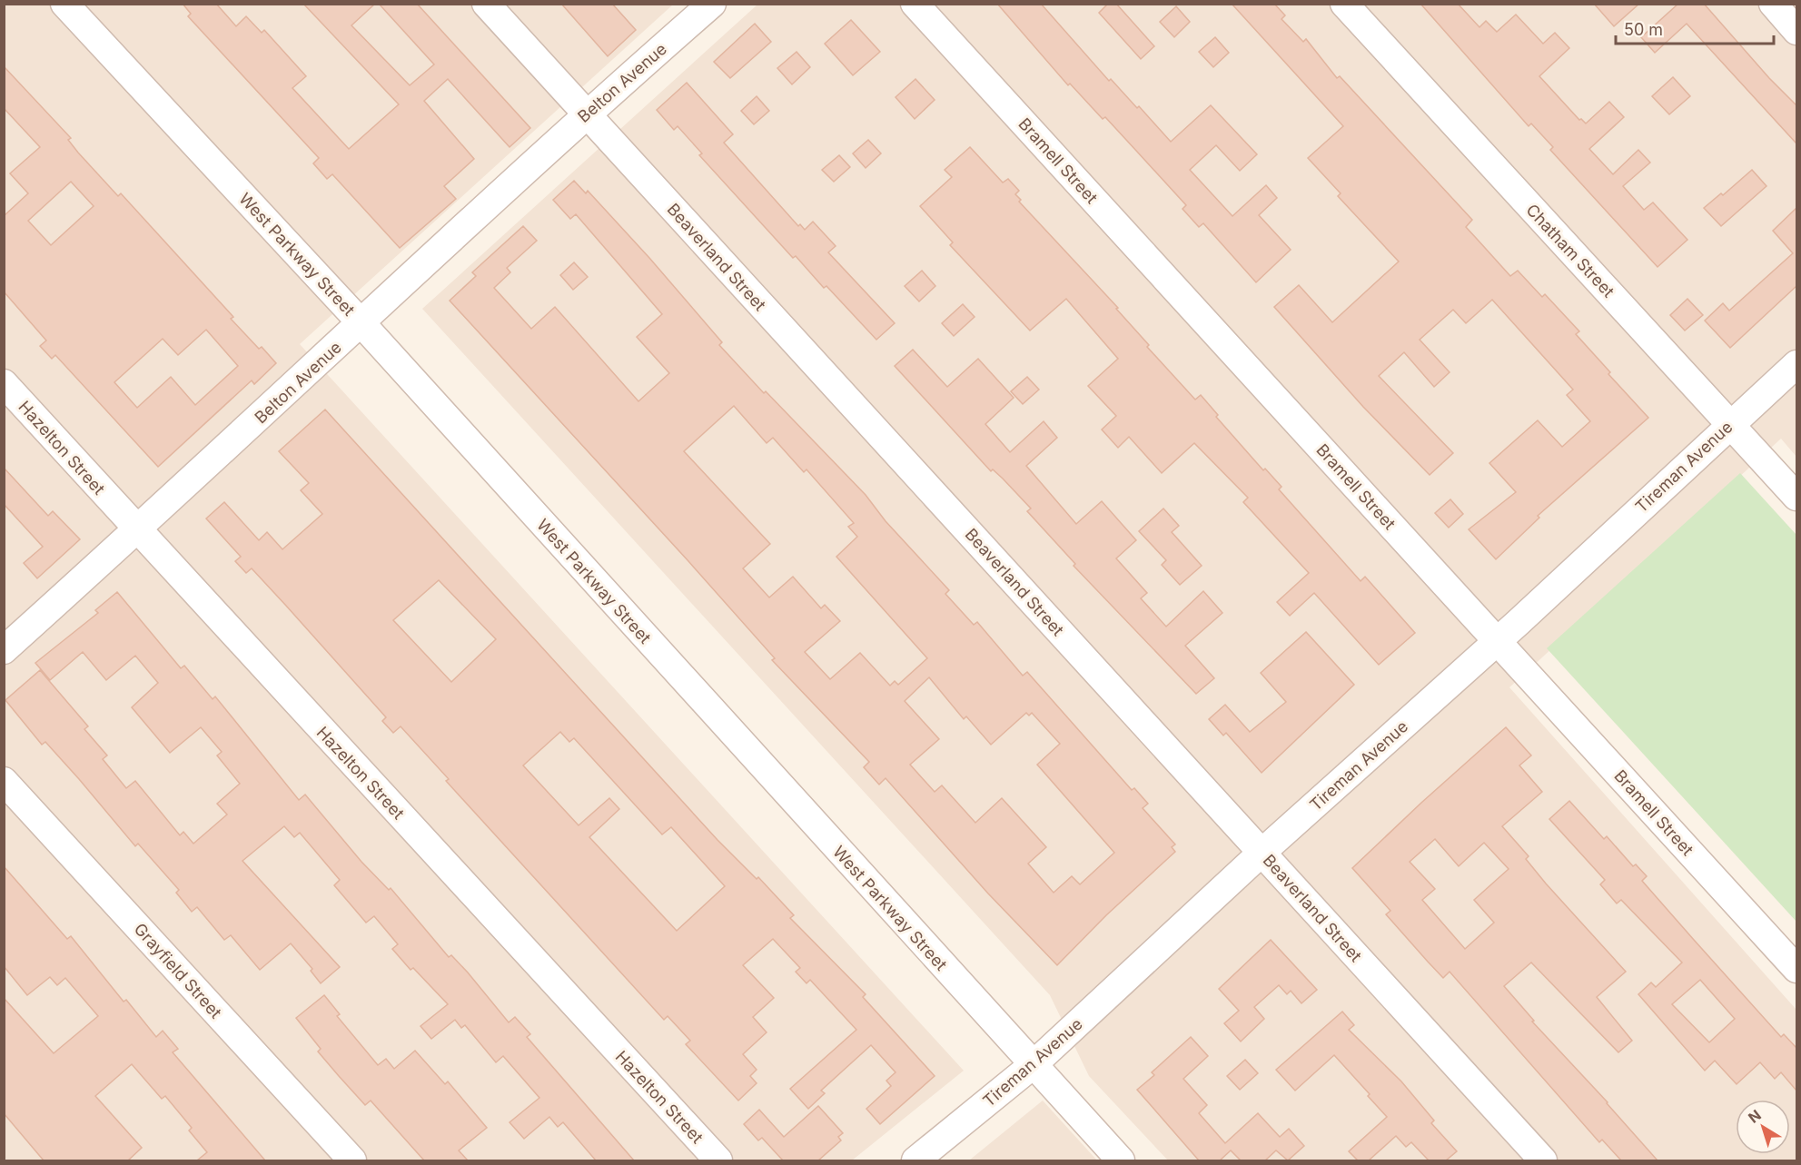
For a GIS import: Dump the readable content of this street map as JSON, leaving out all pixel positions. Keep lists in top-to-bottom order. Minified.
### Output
{"streets":{"street":["Belton Avenue","Bramell Street","Chatham Street","West Parkway Street","Beaverland Street","Hazelton Street","Tireman Avenue","Grayfield Street"]},"crossings":[["Belton Avenue","West Parkway Street"],["Belton Avenue","Beaverland Street"],["Belton Avenue","Hazelton Street"],["Bramell Street","Tireman Avenue"],["Chatham Street","Tireman Avenue"],["West Parkway Street","Tireman Avenue"],["Beaverland Street","Tireman Avenue"]],"scale_bar":"50 m","north":"top left"}
